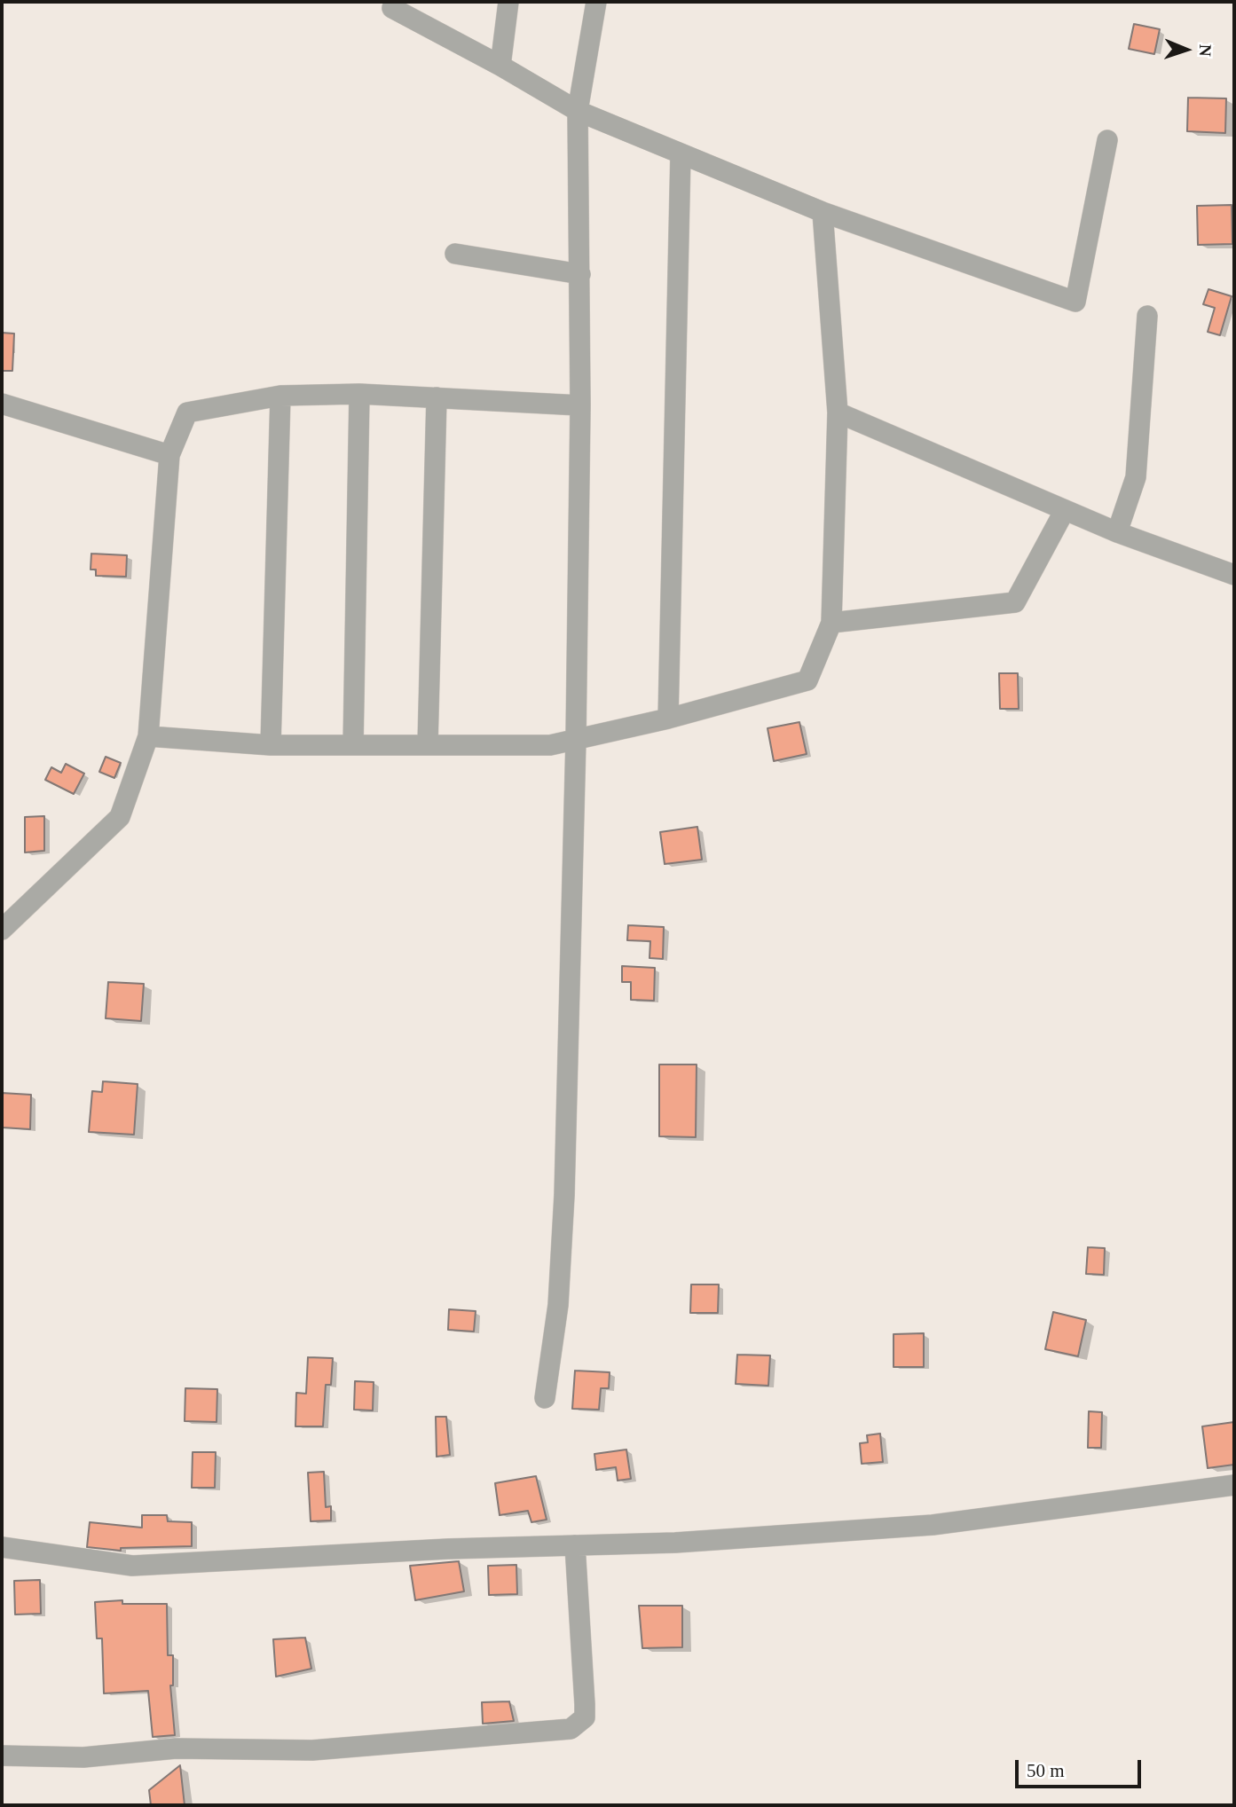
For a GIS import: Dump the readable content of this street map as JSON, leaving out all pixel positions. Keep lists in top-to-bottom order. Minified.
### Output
{"scale_bar":"50 m","north":"right"}
